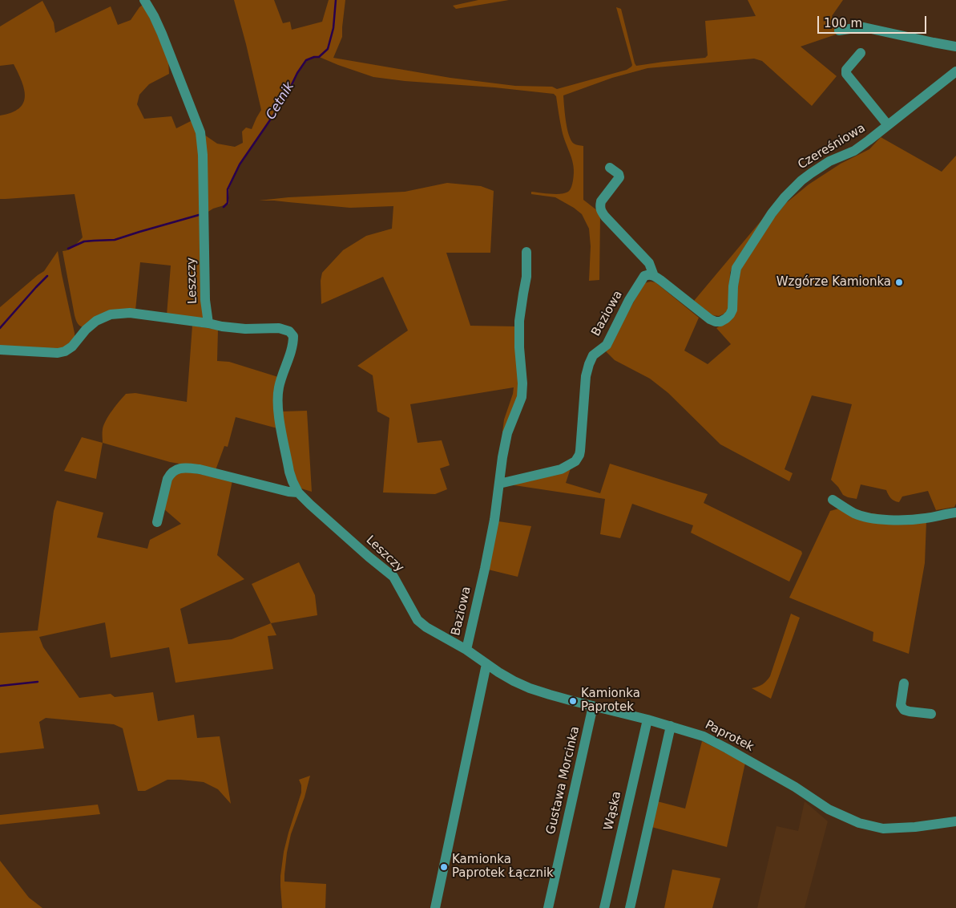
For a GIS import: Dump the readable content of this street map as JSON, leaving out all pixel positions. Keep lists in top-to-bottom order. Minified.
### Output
{"streets":{"street":["Czereśniowa","Leszczy","Baziowa","Paprotek","Gustawa Morcinka","Wąska"]},"crossings":[["Czereśniowa","Baziowa"],["Leszczy","Paprotek"],["Baziowa","Paprotek"],["Paprotek","Gustawa Morcinka"],["Paprotek","Wąska"]],"water":["Cetnik"],"places":["Wzgórze Kamionka","Kamionka Paprotek","Kamionka Paprotek Łącznik"],"scale_bar":"100 m"}
